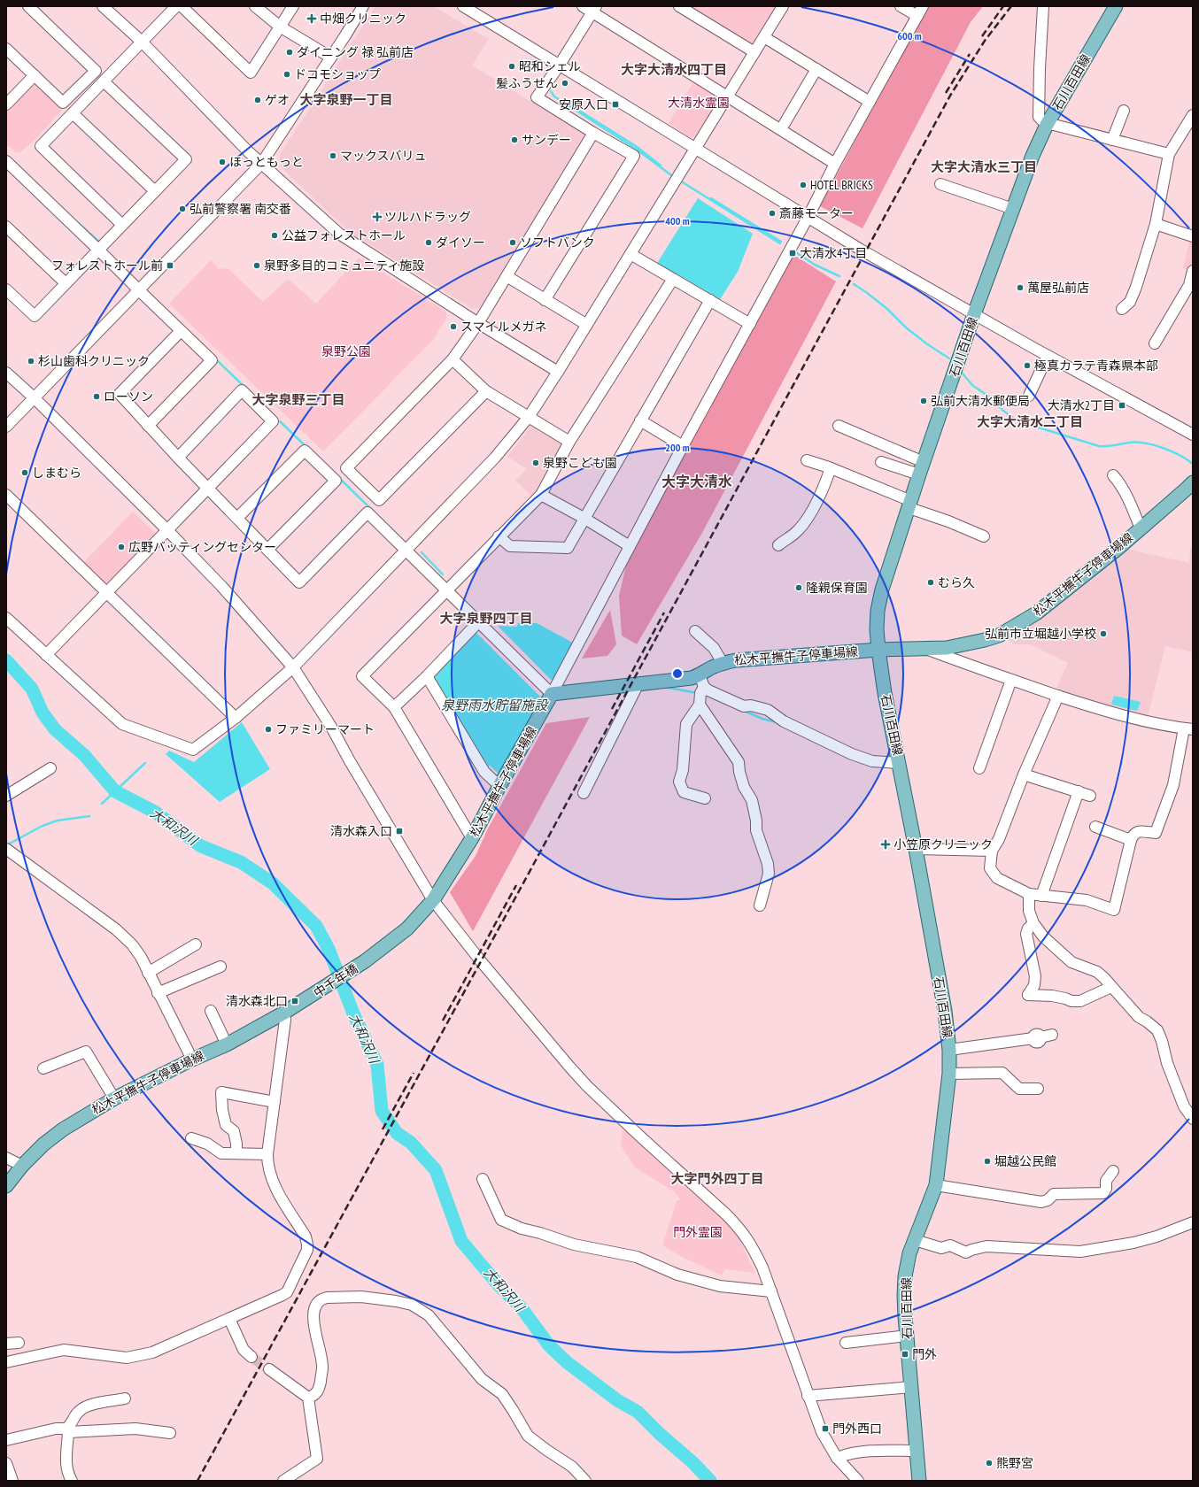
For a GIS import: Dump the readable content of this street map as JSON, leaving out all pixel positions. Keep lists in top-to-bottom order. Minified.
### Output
{"streets":{"main road":["石川百田線","松木平撫牛子停車場線","中千年橋"]},"crossings":[["石川百田線","松木平撫牛子停車場線"],["松木平撫牛子停車場線","中千年橋"]],"districts":["大字大清水四丁目","大字泉野一丁目","大字大清水三丁目","大字泉野三丁目","大字大清水二丁目","大字大清水","大字泉野四丁目","大字門外四丁目"],"water":["泉野雨水貯留施設","大和沢川"],"parks":["大清水霊園","泉野公園","門外霊園"],"places":{"health":["中畑クリニック","ツルハドラッグ","小笠原クリニック"],"other":["ダイニング 禄 弘前店","昭和シェル","ドコモショップ","髪ふうせん","ゲオ","サンデー","マックスバリュ","ほっともっと","HOTEL BRICKS","弘前警察署 南交番","斎藤モーター","公益フォレストホール","ダイソー","ソフトバンク","泉野多目的コミュニティ施設","萬屋弘前店","スマイルメガネ","杉山歯科クリニック","極真カラテ青森県本部","ローソン","弘前大清水郵便局","泉野こども園","しまむら","広野バッティングセンター","むら久","隆親保育園","弘前市立堀越小学校","ファミリーマート","堀越公民館","熊野宮"],"transit":["安原入口","大清水4丁目","フォレストホール前","大清水2丁目","清水森入口","清水森北口","門外","門外西口"]},"rings":["600 m","400 m","200 m"]}
